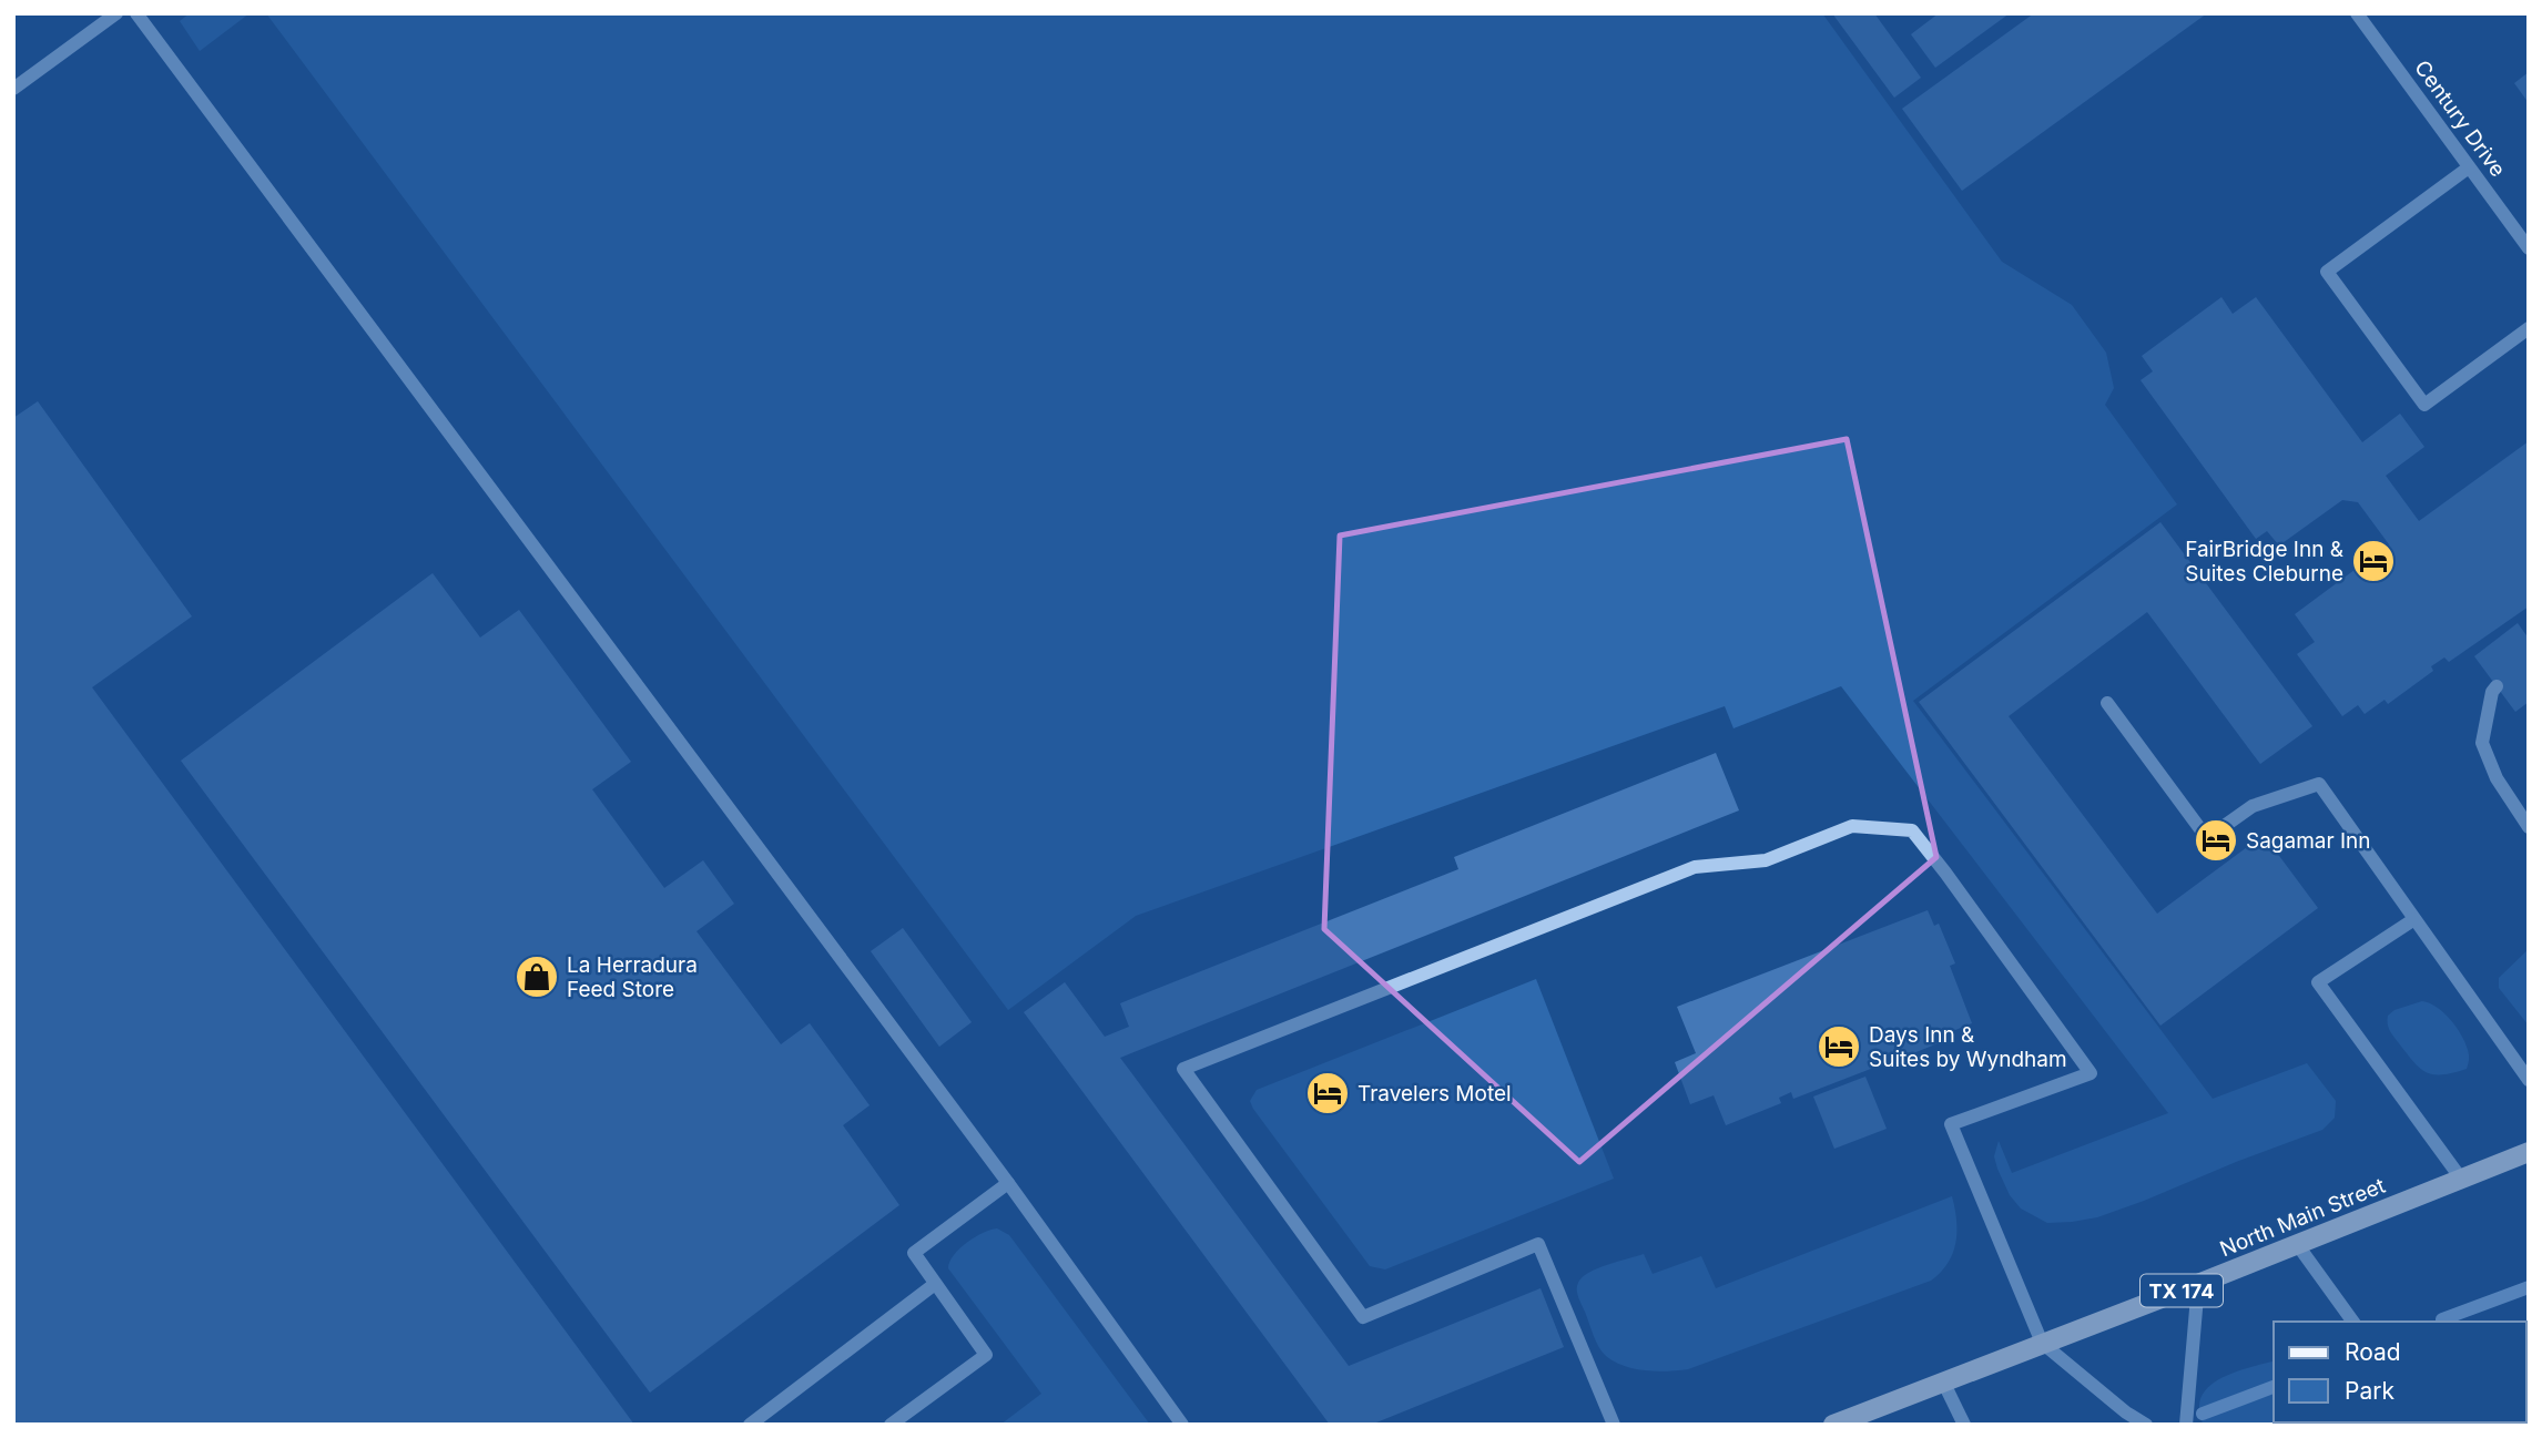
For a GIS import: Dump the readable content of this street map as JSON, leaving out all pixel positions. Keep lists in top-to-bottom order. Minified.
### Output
{"streets":{"main road":["North Main Street","TX 174"],"street":["Century Drive"]},"places":{"hotel":["FairBridge Inn & Suites Cleburne","Sagamar Inn","Days Inn & Suites by Wyndham","Travelers Motel"],"shop":["La Herradura Feed Store"]},"legend":["Road","Park"]}
